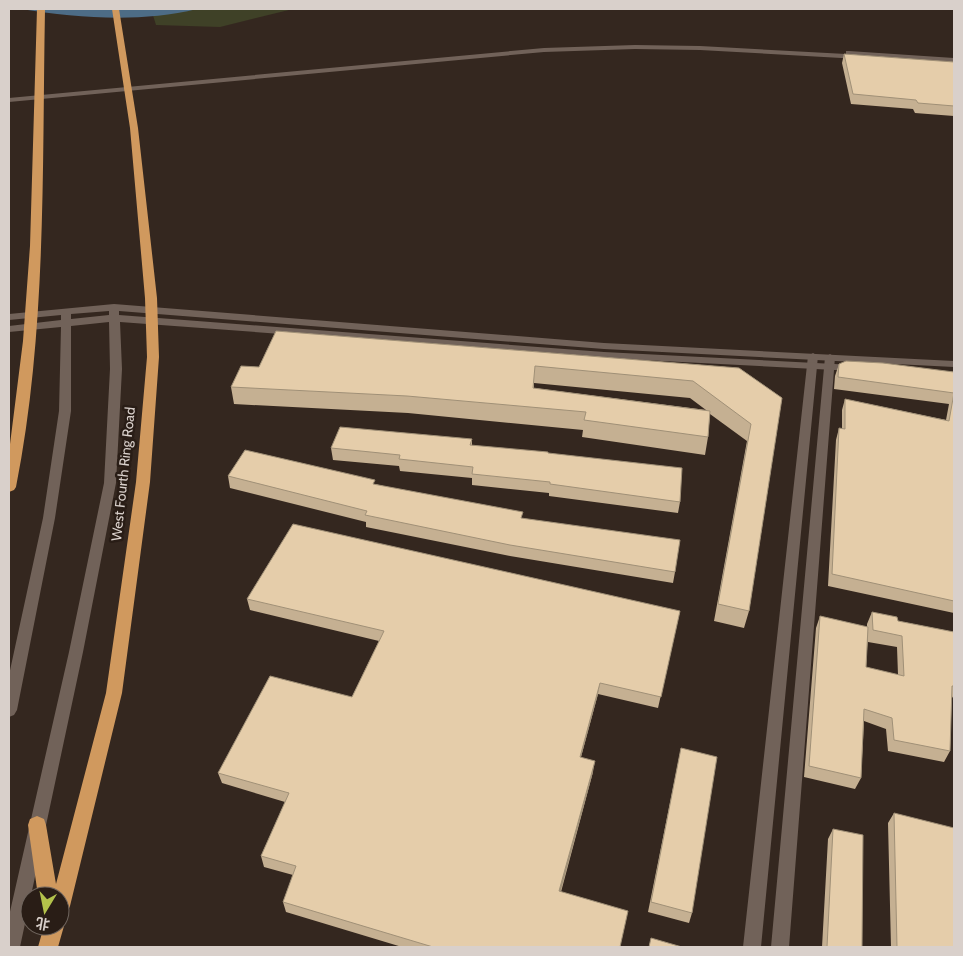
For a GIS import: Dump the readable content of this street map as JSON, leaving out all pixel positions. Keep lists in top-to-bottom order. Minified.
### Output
{"streets":{"highway":["West Fourth Ring Road"]},"north":"bottom"}
